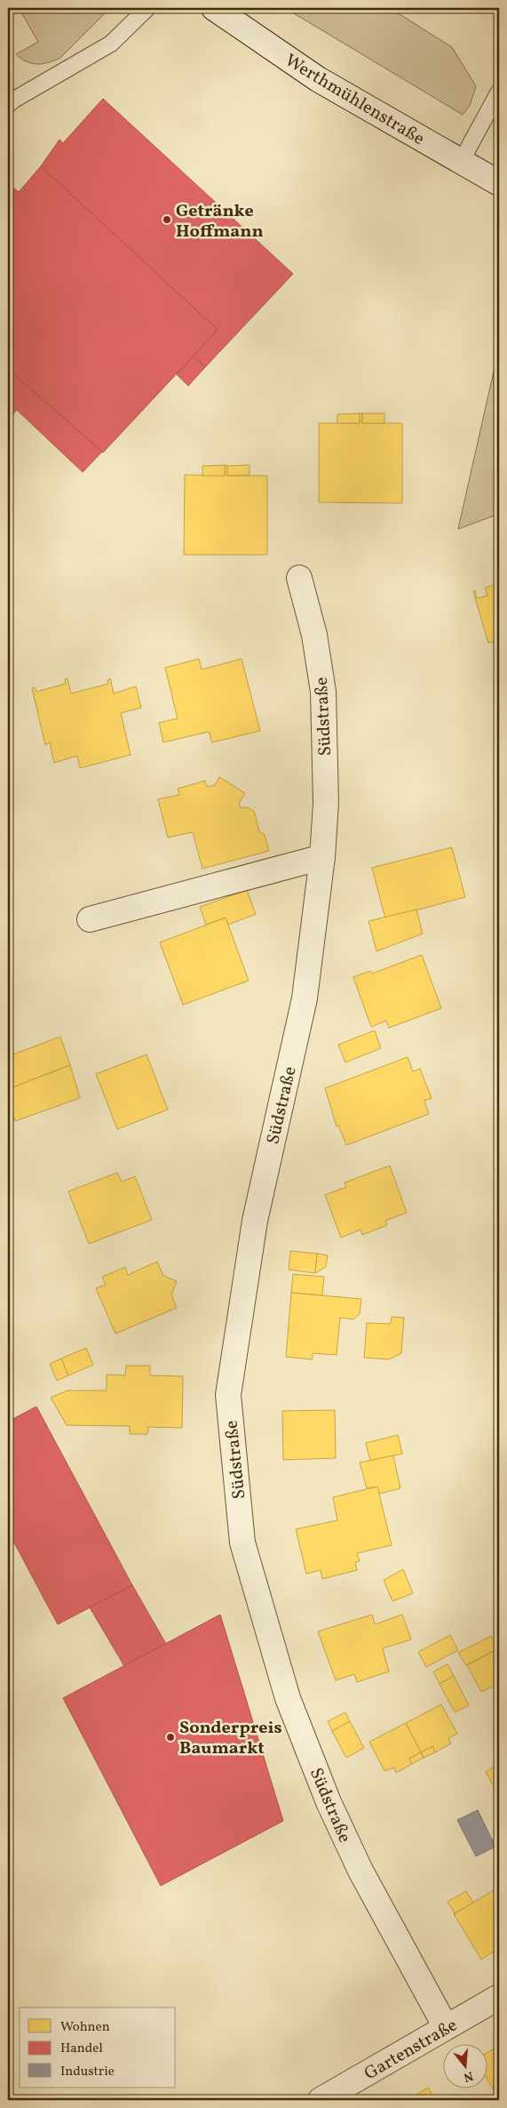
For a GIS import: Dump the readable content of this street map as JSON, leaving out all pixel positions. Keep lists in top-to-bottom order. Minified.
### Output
{"streets":{"street":["Werthmühlenstraße","Südstraße","Gartenstraße"]},"crossings":[["Südstraße","Gartenstraße"]],"places":["Getränke Hoffmann","Sonderpreis Baumarkt"],"legend":["Wohnen","Handel","Industrie"],"north":"bottom"}
